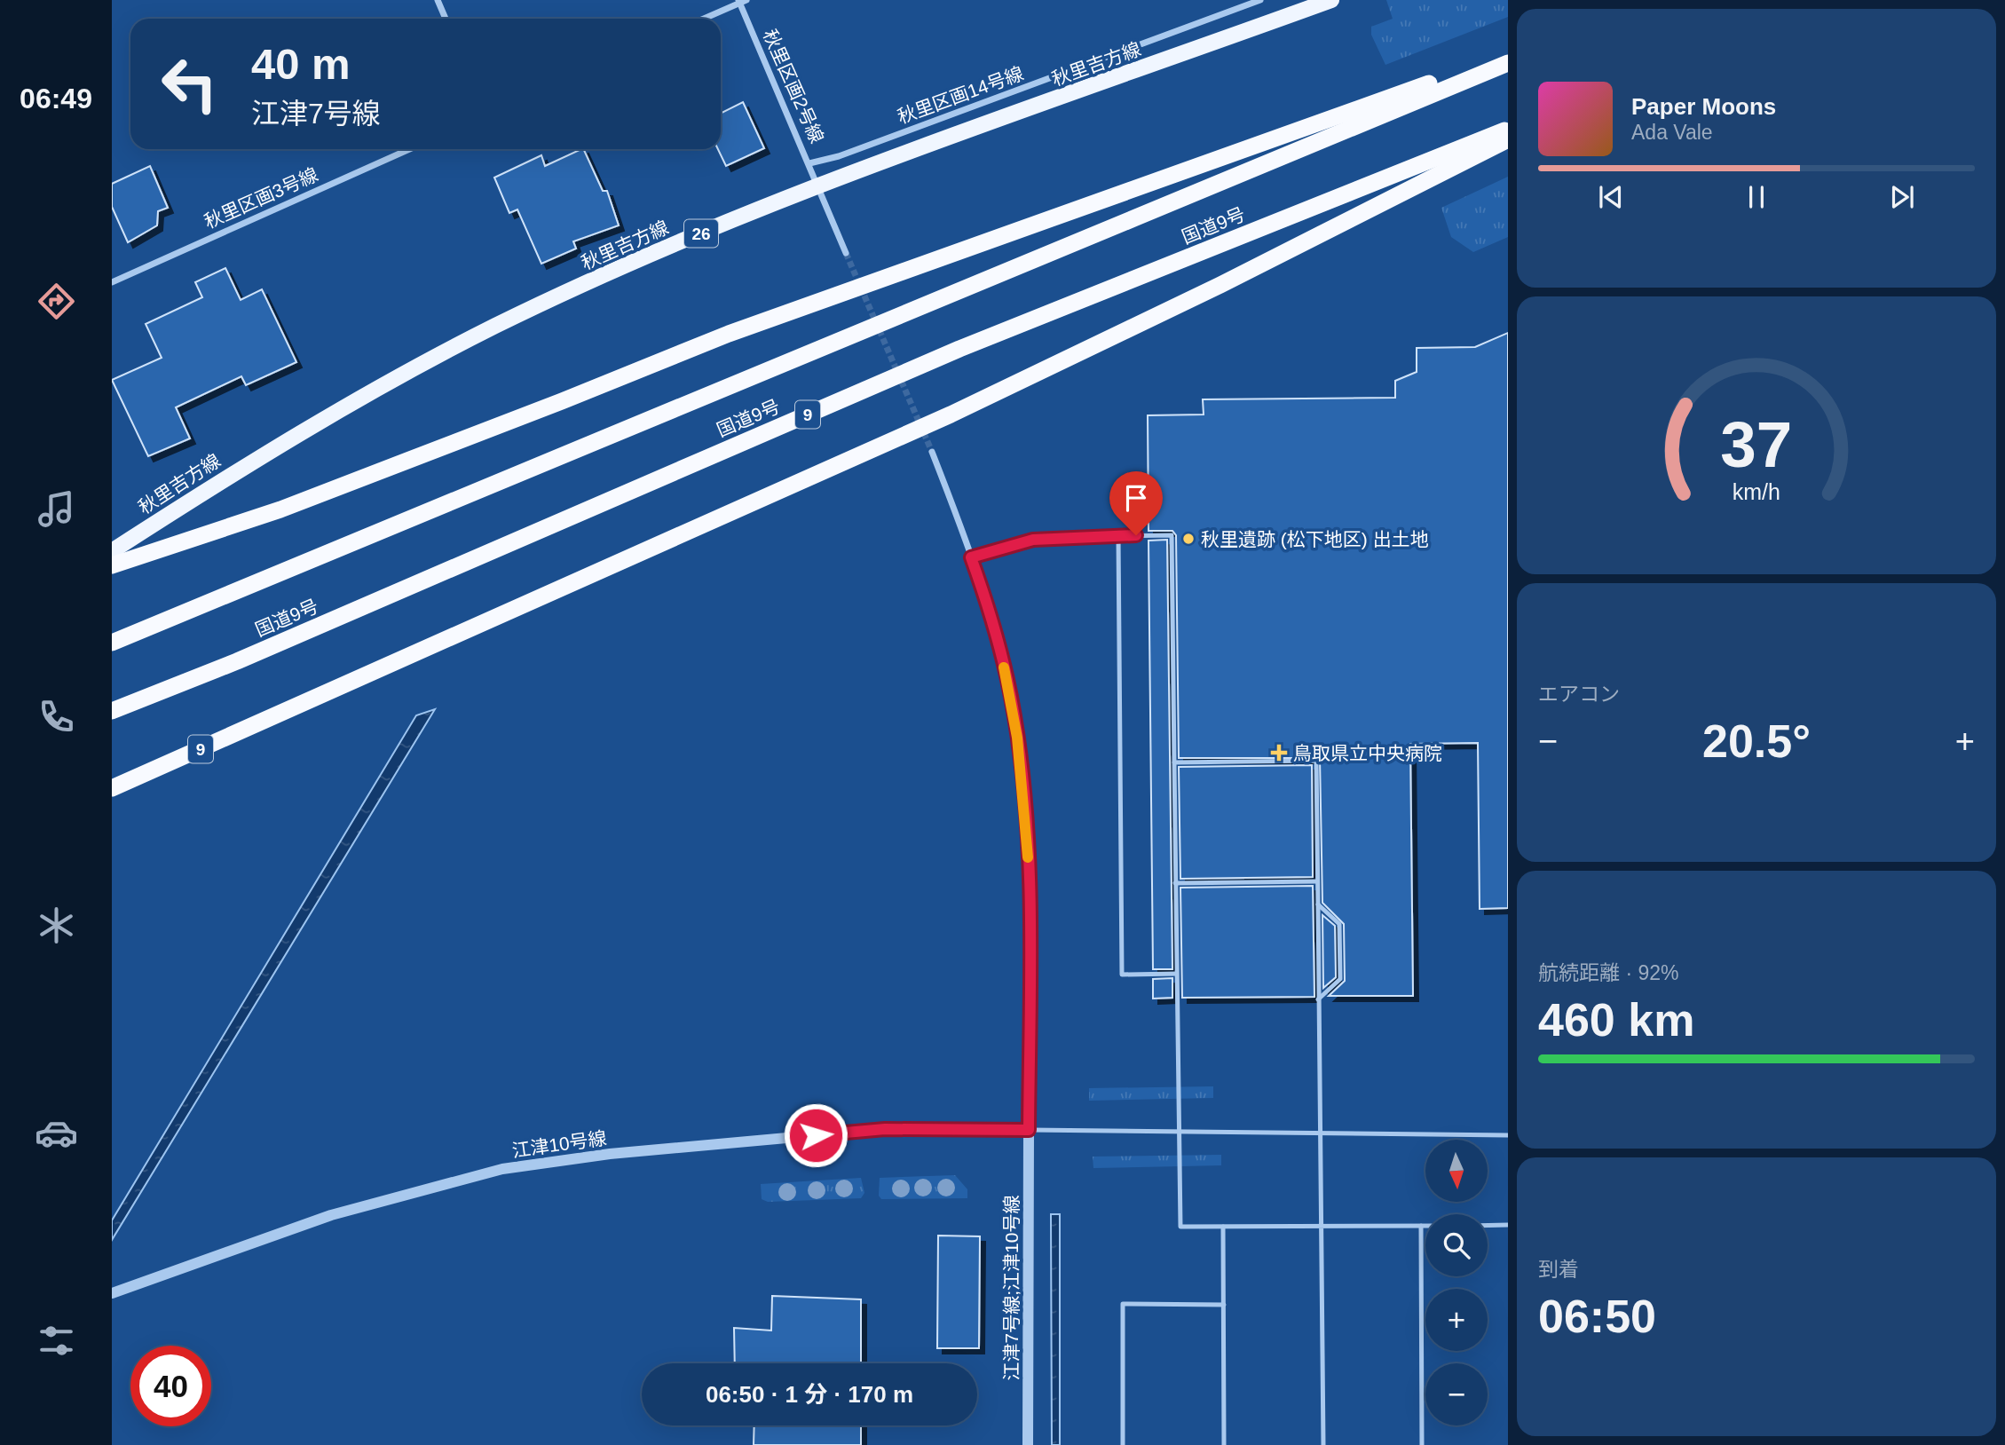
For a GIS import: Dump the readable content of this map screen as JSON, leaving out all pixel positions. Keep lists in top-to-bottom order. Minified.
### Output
{"streets":{"highway":["国道9号","9"],"main road":["秋里吉方線","26"],"street":["秋里区画2号線","秋里区画14号線","秋里区画3号線","江津10号線","江津7号線;江津10号線"]},"crossings":[["秋里吉方線","秋里区画2号線"],["秋里区画2号線","秋里区画14号線"],["江津10号線","江津7号線;江津10号線"]],"places":{"other":["秋里遺跡 (松下地区) 出土地"],"health":["鳥取県立中央病院"]},"north":"bottom","page":{"tabs":"06:49","turn":["40 m","江津7号線"],"song":["Paper Moons","Ada Vale"],"tile":["エアコン",["航続距離 · 92%","460 km"],["到着","06:50"]],"heat":["−","20.5°","+"],"map_buttons":["+","−"],"limit":"40","trip":"06:50 · 1 分 · 170 m","gauge":["37","km/h"]}}
